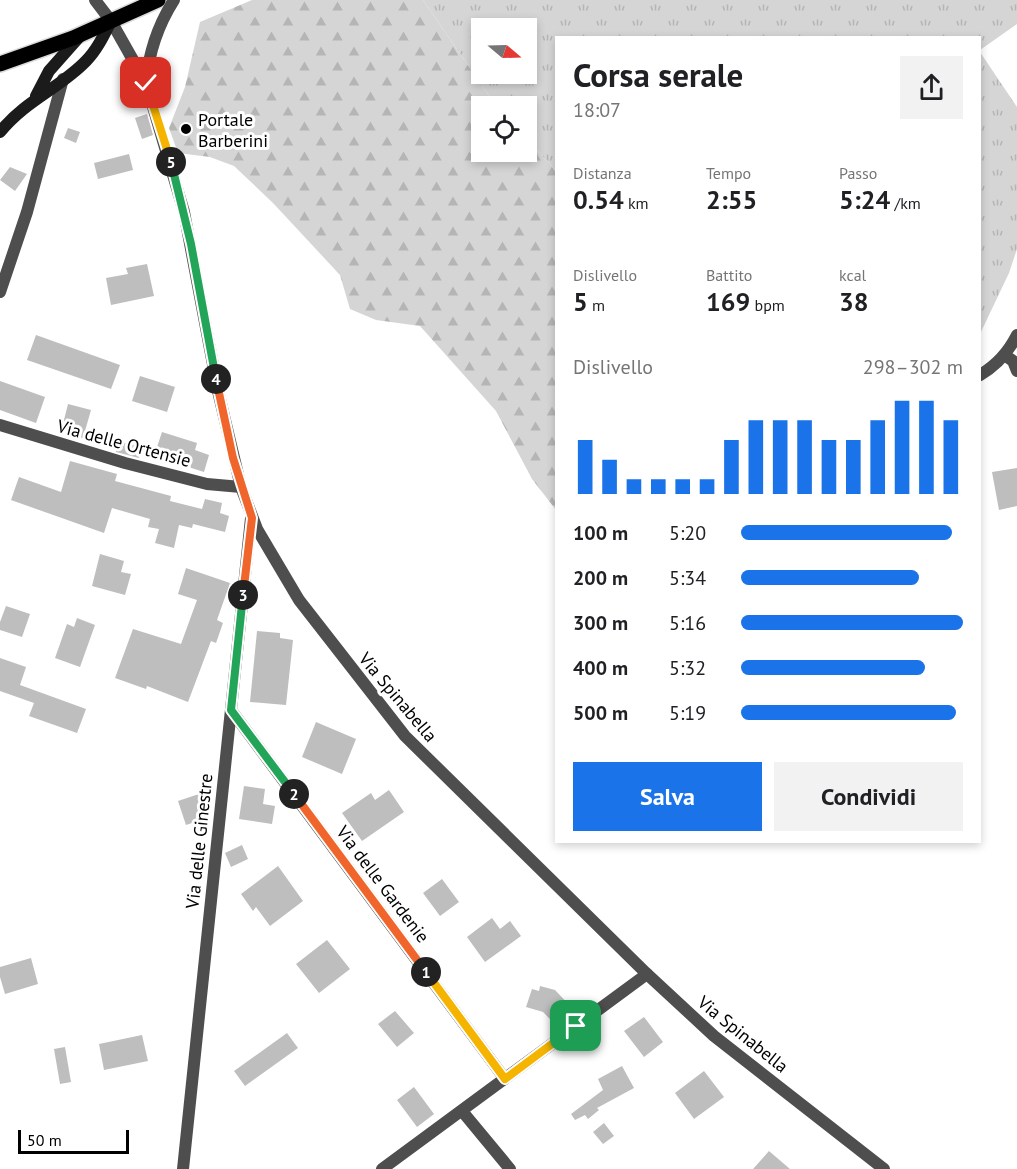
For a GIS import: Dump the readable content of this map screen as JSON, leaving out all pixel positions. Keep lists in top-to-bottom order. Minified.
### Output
{"streets":{"street":["Via delle Ortensie","Via Spinabella","Via delle Ginestre","Via delle Gardenie"]},"crossings":[["Via delle Ortensie","Via Spinabella"],["Via Spinabella","Via delle Ginestre"],["Via delle Ginestre","Via delle Gardenie"]],"places":["Portale Barberini"],"scale_bar":"50 m","north":"right","page":{"heading":["Corsa serale","18:07"],"stats":[["Distanza","0.54 km"],["Tempo","2:55"],["Passo","5:24 /km"],["Dislivello","5 m"],["Battito","169 bpm"],["kcal","38"]],"pins":["5","4","3","2","1"],"chart":["Dislivello","298–302 m"],"list":[{"name":"100 m","note":"5:20"},{"name":"200 m","note":"5:34"},{"name":"300 m","note":"5:16"},{"name":"400 m","note":"5:32"},{"name":"500 m","note":"5:19"}],"buttons":["Salva","Condividi"],"scale":"50 m"}}
